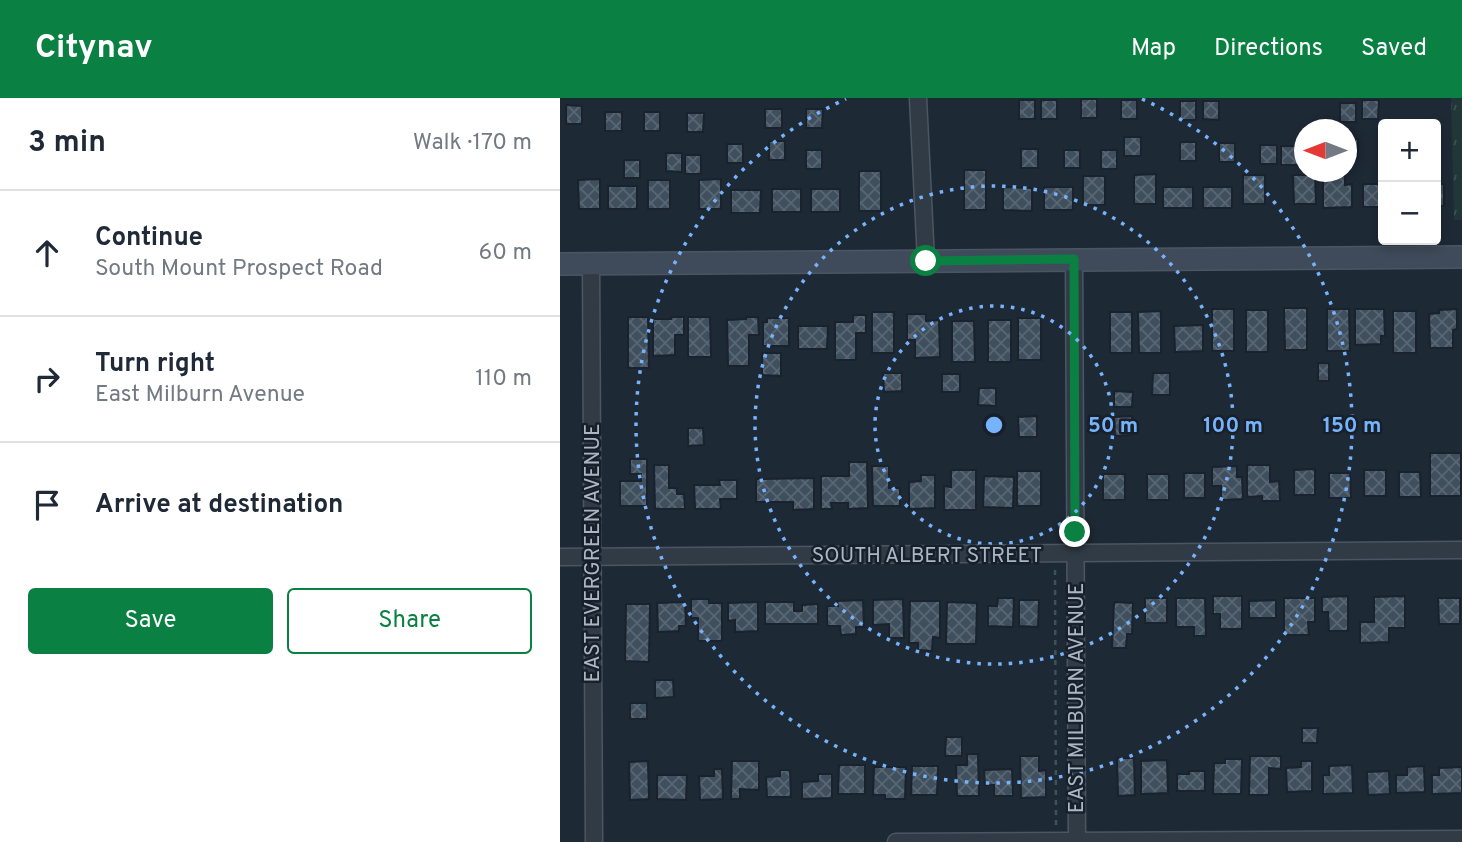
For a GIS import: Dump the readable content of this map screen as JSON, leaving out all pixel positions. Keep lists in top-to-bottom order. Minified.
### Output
{"streets":{"street":["EAST EVERGREEN AVENUE","SOUTH ALBERT STREET","EAST MILBURN AVENUE"]},"crossings":[["EAST EVERGREEN AVENUE","SOUTH ALBERT STREET"],["SOUTH ALBERT STREET","EAST MILBURN AVENUE"]],"north":"left","page":{"header":"Citynav","nav":["Map","Directions","Saved"],"heading":["3 min","Walk · 170 m"],"map_buttons":["+","−"],"list":[["Continue","South Mount Prospect Road","60 m"],["Turn right","East Milburn Avenue","110 m"],"Arrive at destination"],"buttons":["Save","Share"]},"rings":["50 m","100 m","150 m"]}
